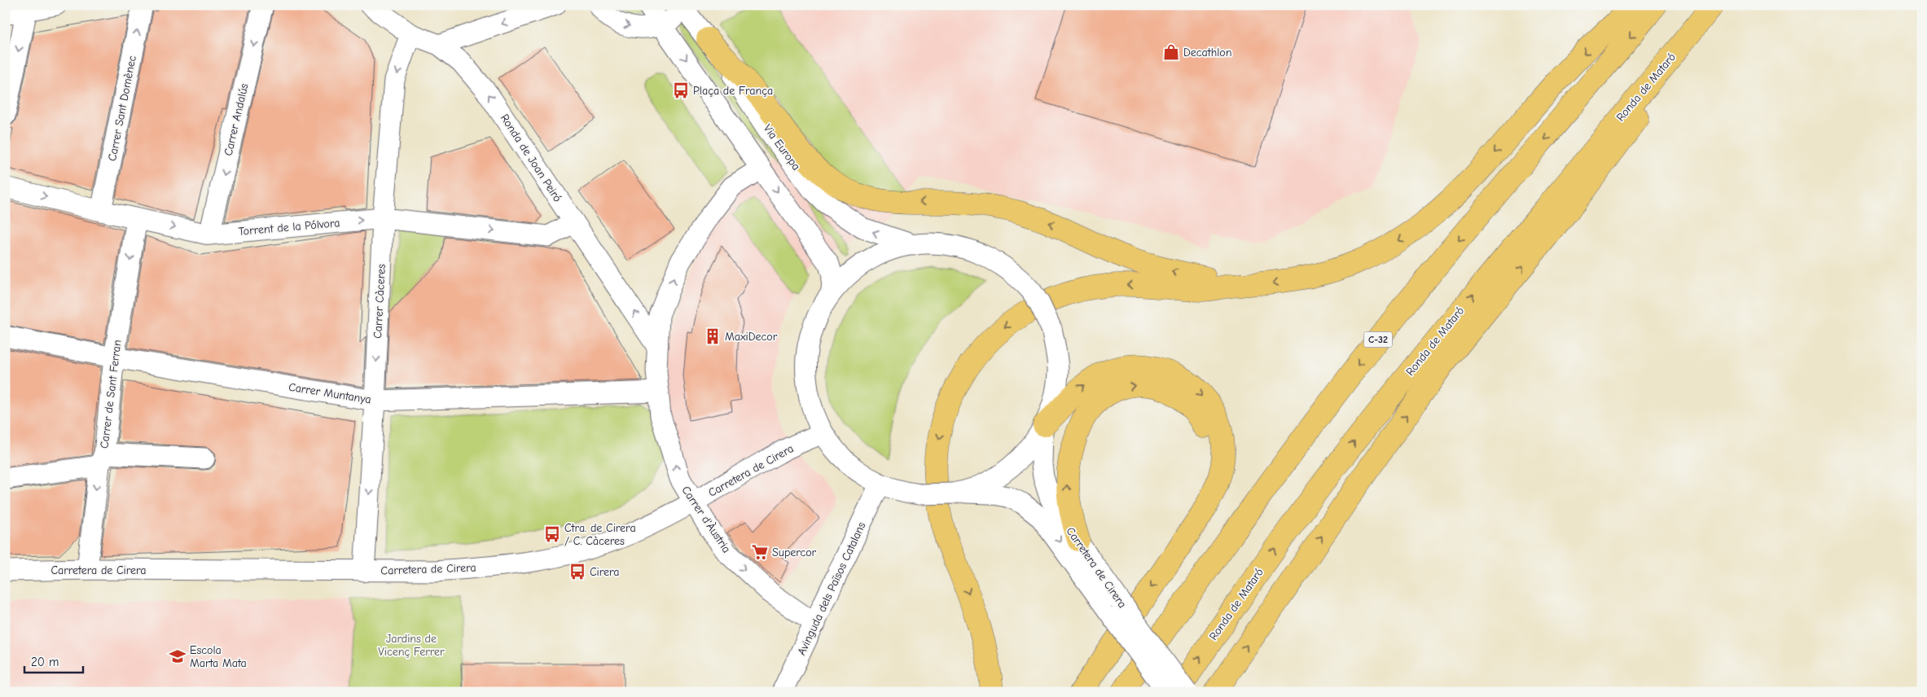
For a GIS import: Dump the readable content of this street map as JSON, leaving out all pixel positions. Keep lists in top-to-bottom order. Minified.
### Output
{"streets":{"highway":["Ronda de Mataró","C-32"],"street":["Carrer Sant Domènec","Carrer Andalús","Via Europa","Ronda de Joan Peiró","Torrent de la Pólvora","Carrer Càceres","Carrer Muntanya","Carrer de Sant Ferran","Carretera de Cirera","Carrer d'Àustria","Avinguda dels Països Catalans"]},"crossings":[["Carrer Sant Domènec","Torrent de la Pólvora"],["Carrer Andalús","Torrent de la Pólvora"],["Ronda de Joan Peiró","Torrent de la Pólvora"],["Ronda de Joan Peiró","Carrer Càceres"],["Ronda de Joan Peiró","Carrer d'Àustria"],["Torrent de la Pólvora","Carrer Càceres"],["Torrent de la Pólvora","Carrer de Sant Ferran"],["Carrer Càceres","Carrer Muntanya"],["Carrer Càceres","Carretera de Cirera"],["Carrer Muntanya","Carrer de Sant Ferran"],["Carrer Muntanya","Carrer d'Àustria"],["Carrer de Sant Ferran","Carretera de Cirera"],["Carretera de Cirera","Carrer d'Àustria"],["Carrer d'Àustria","Avinguda dels Països Catalans"]],"one_way":["Carrer Andalús","Ronda de Joan Peiró","Torrent de la Pólvora","Carrer Càceres","Carrer de Sant Ferran"],"parks":["Jardins de Vicenç Ferrer"],"places":{"shop":["Decathlon"],"bus stop":["Plaça de França","Ctra. de Cirera / C. Càceres","Cirera"],"building":["MaxiDecor"],"supermarket":["Supercor"],"school or university":["Escola Marta Mata"]},"scale_bar":"20 m"}
